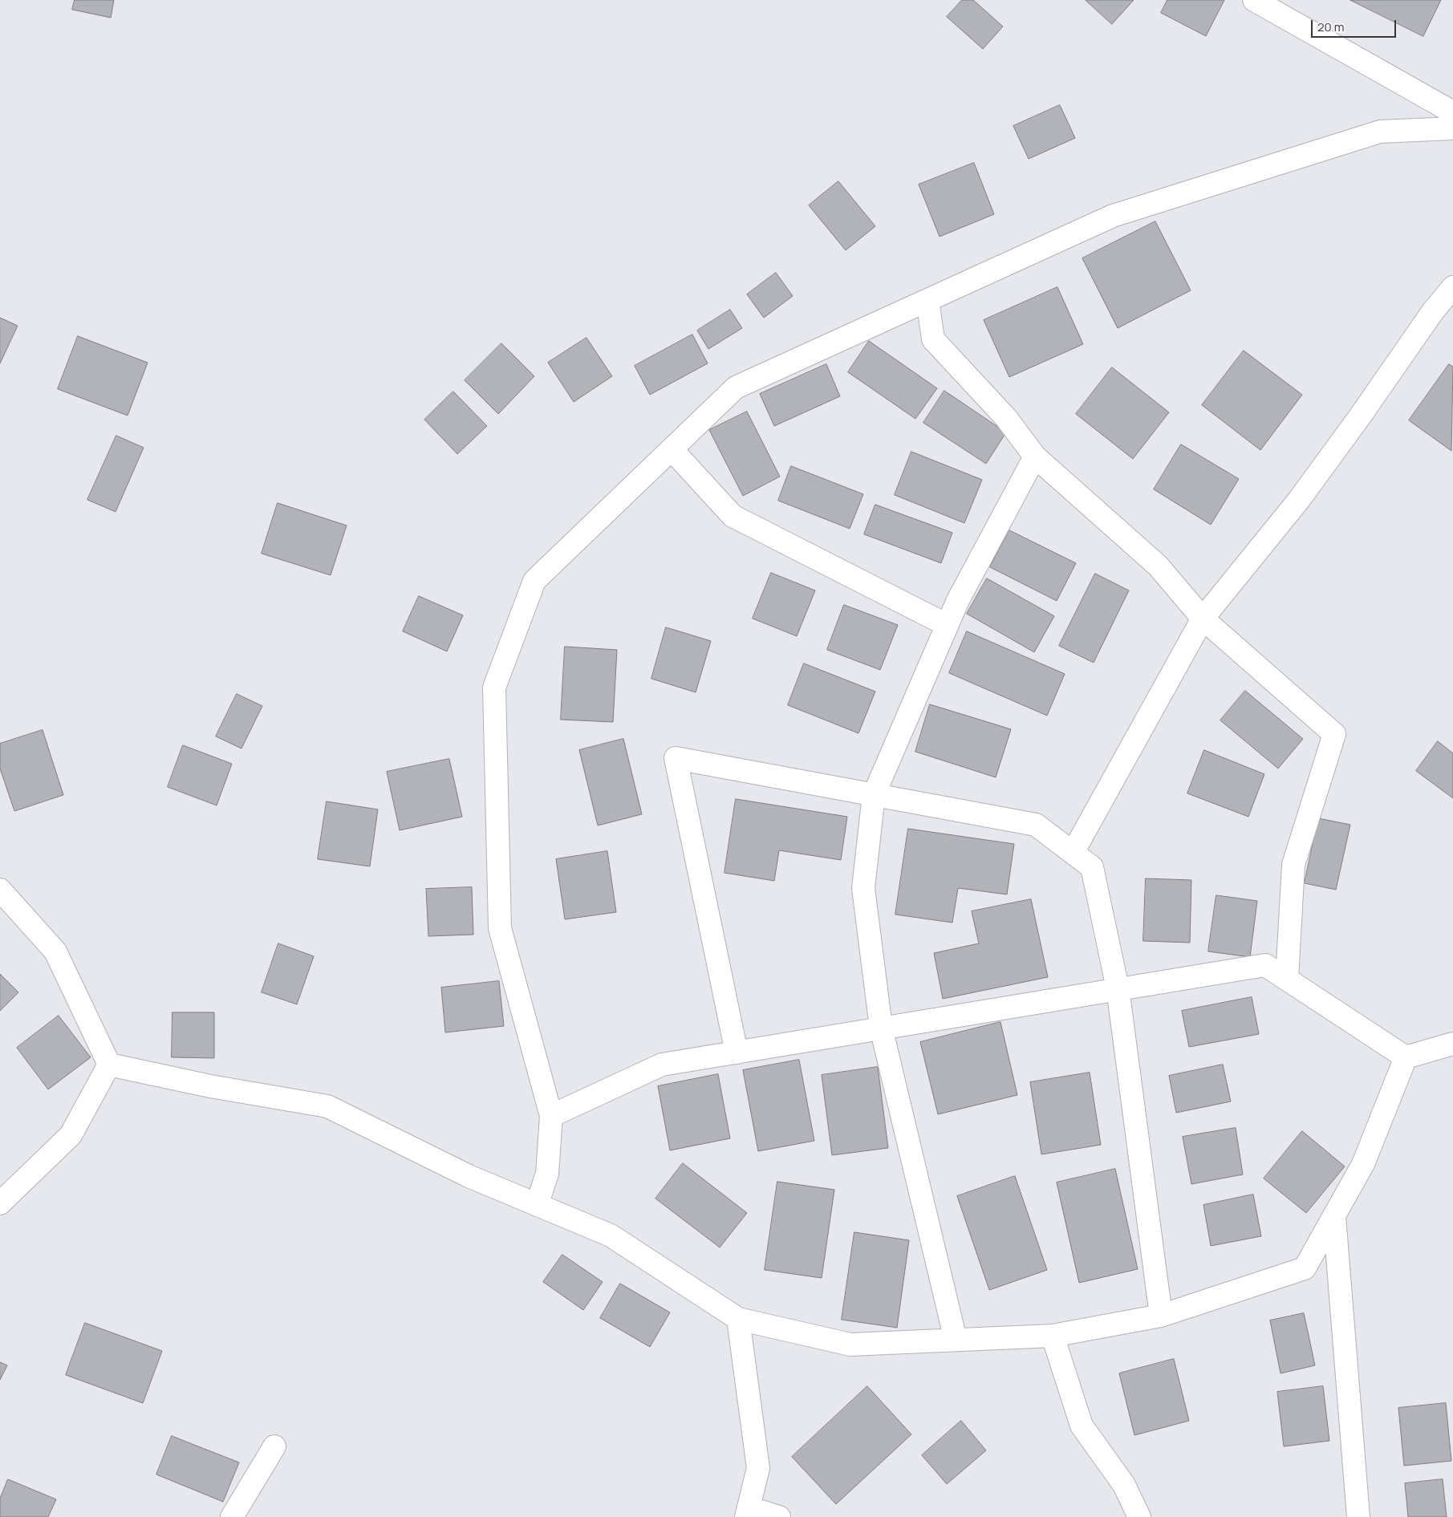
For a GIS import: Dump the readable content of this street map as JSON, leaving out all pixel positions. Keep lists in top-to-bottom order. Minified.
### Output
{"scale_bar":"20 m"}
